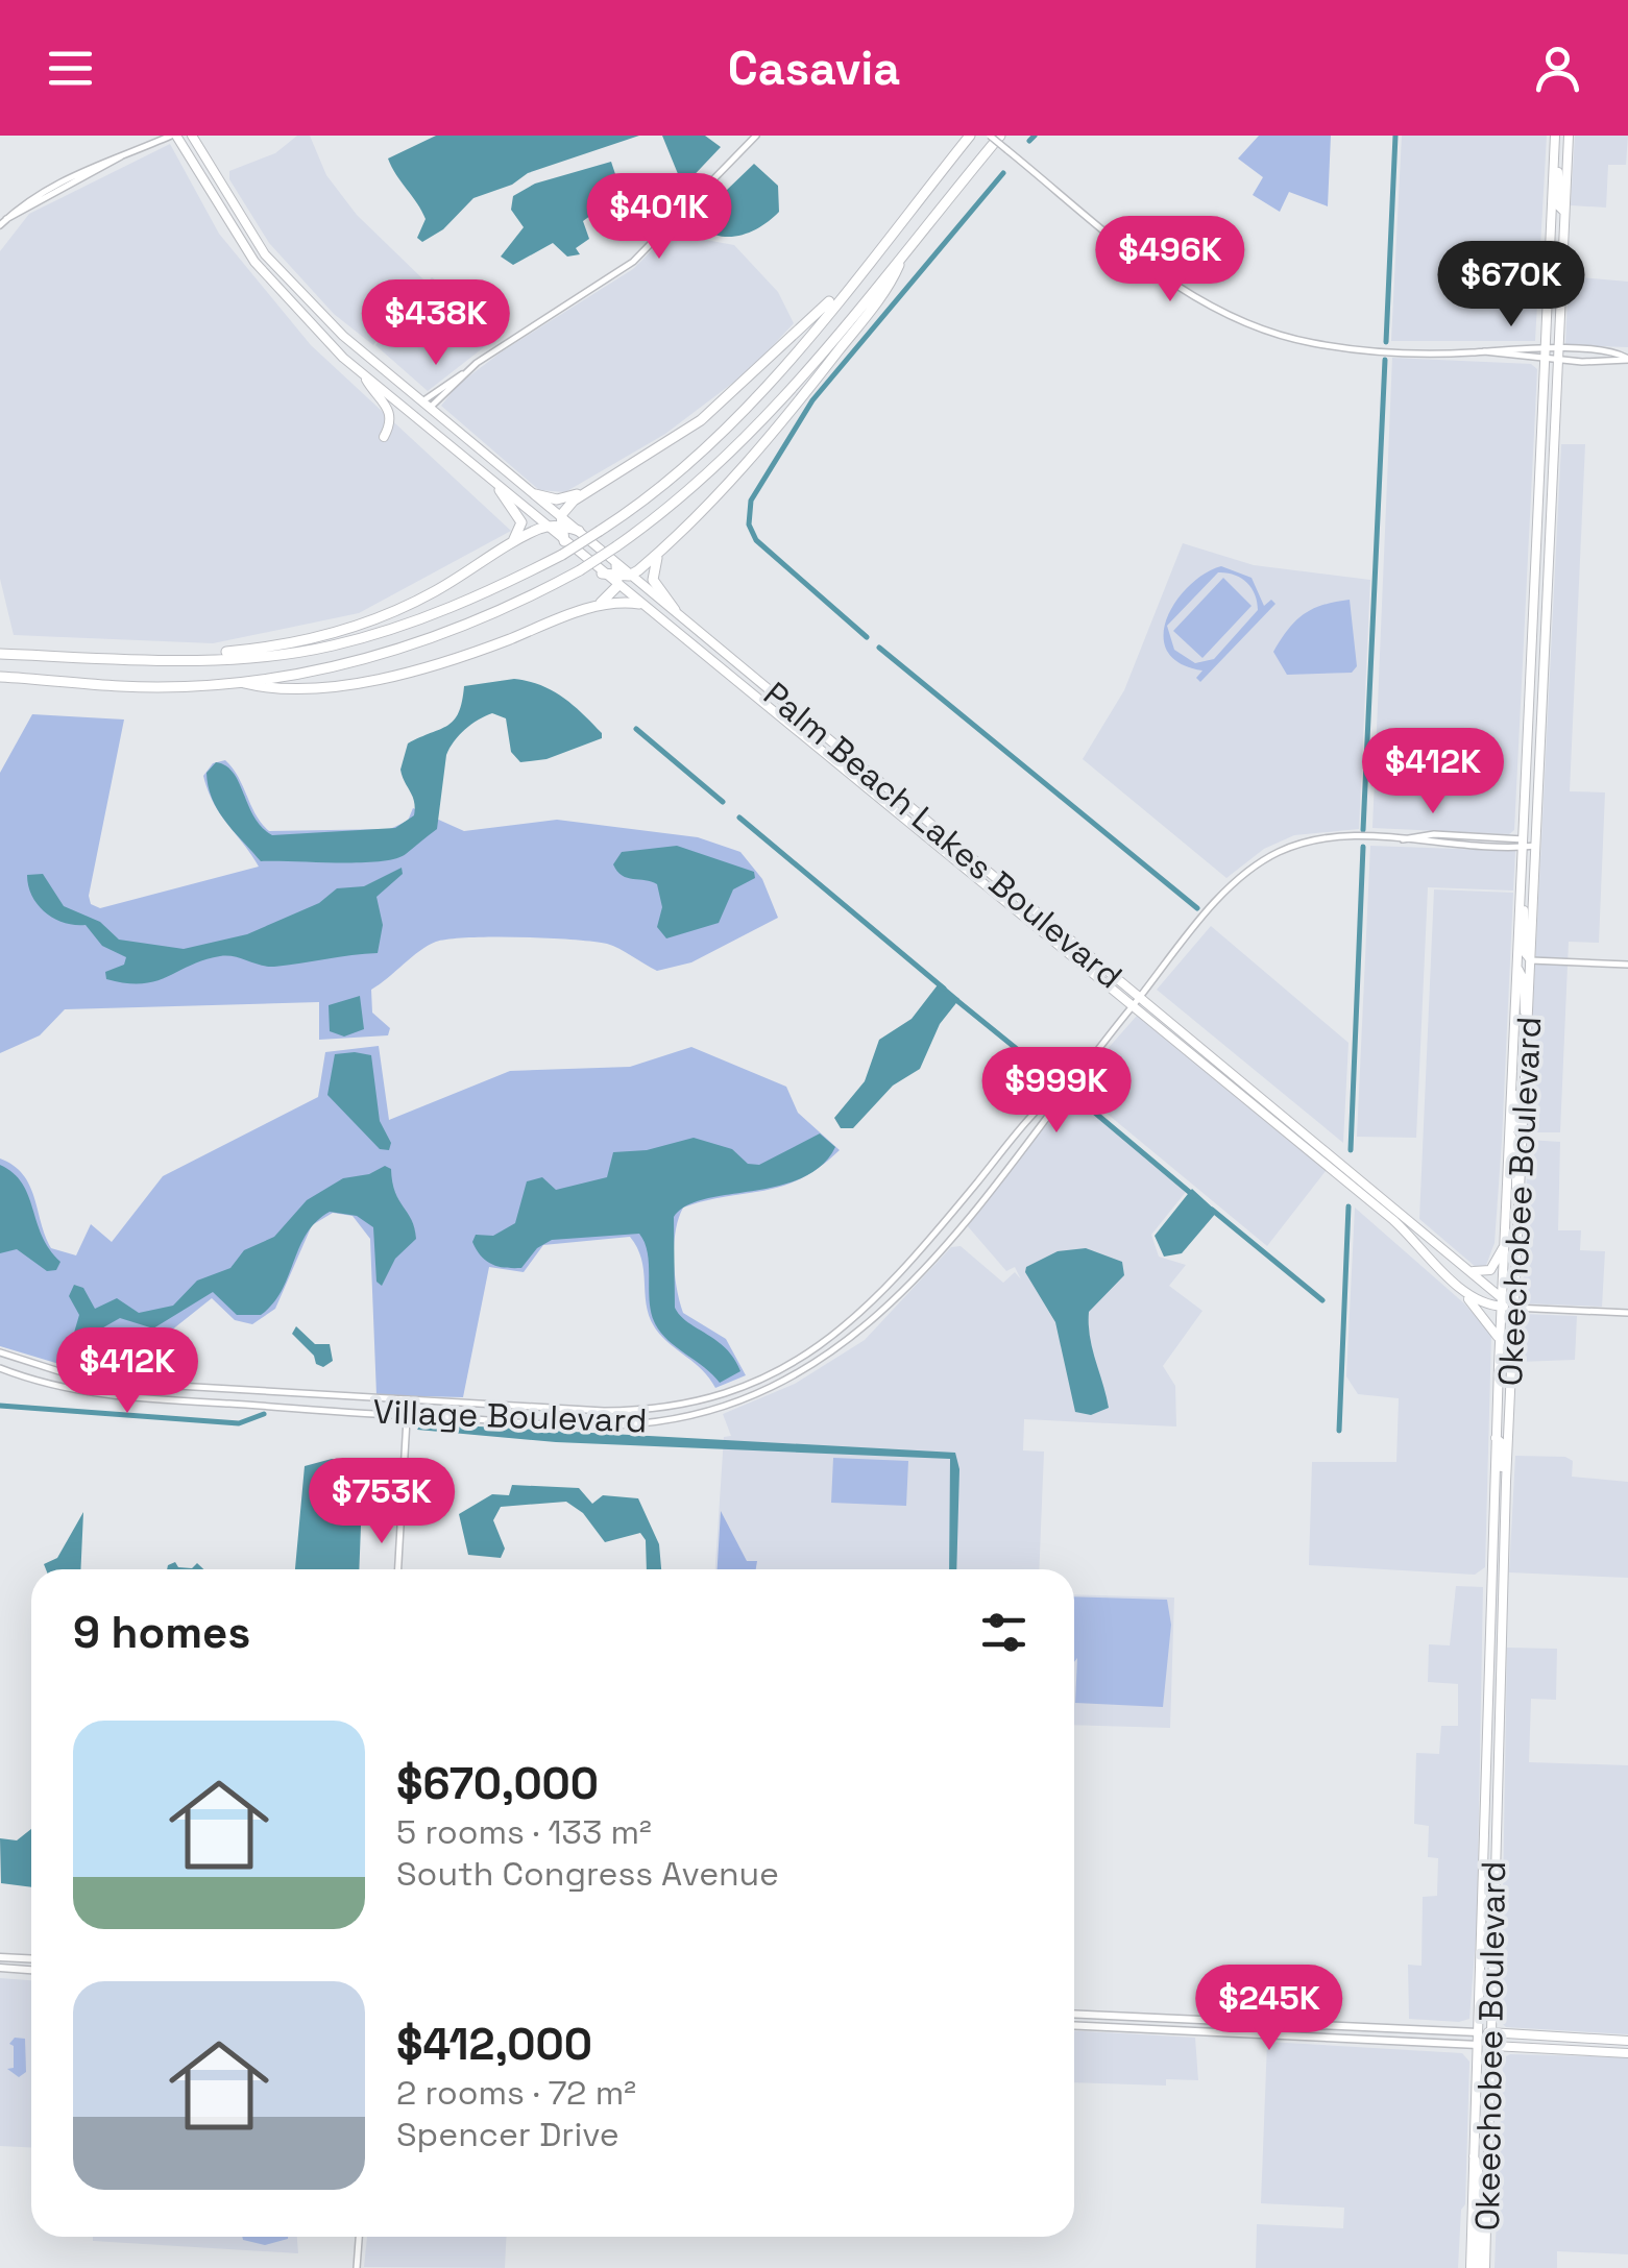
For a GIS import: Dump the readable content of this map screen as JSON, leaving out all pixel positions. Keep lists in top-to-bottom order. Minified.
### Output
{"streets":{"main road":["Palm Beach Lakes Boulevard","Okeechobee Boulevard"],"street":["Village Boulevard"]},"crossings":[["Palm Beach Lakes Boulevard","Okeechobee Boulevard"],["Palm Beach Lakes Boulevard","Village Boulevard"]],"page":{"header":"Casavia","price":["$401K","$496K","$670K","$438K","$412K","$999K","$412K","$753K","$245K"],"heading":"9 homes","list":[{"name":"$670,000","note":"5 rooms · 133 m² · South Congress Avenue"},{"name":"$412,000","note":"2 rooms · 72 m² · Spencer Drive"}]}}
